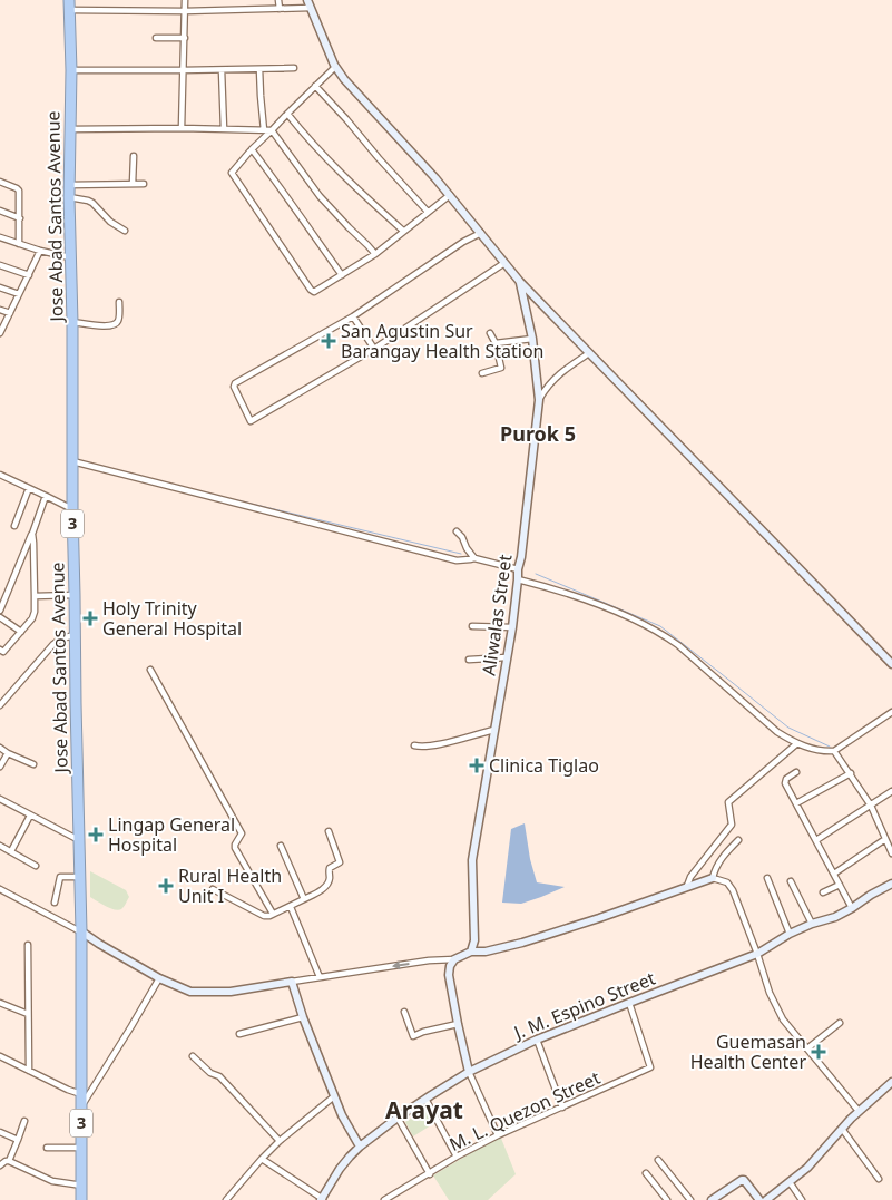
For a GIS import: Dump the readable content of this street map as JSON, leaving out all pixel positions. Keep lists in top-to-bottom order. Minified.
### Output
{"streets":{"highway":["Jose Abad Santos Avenue","3"],"street":["Aliwalas Street","J. M. Espino Street","M. L. Quezon Street"]},"crossings":[["J. M. Espino Street","M. L. Quezon Street"]],"districts":["Purok 5","Arayat"],"places":{"health":["San Agustin Sur Barangay Health Station","Holy Trinity General Hospital","Clinica Tiglao","Lingap General Hospital","Rural Health Unit I","Guemasan Health Center"]}}
